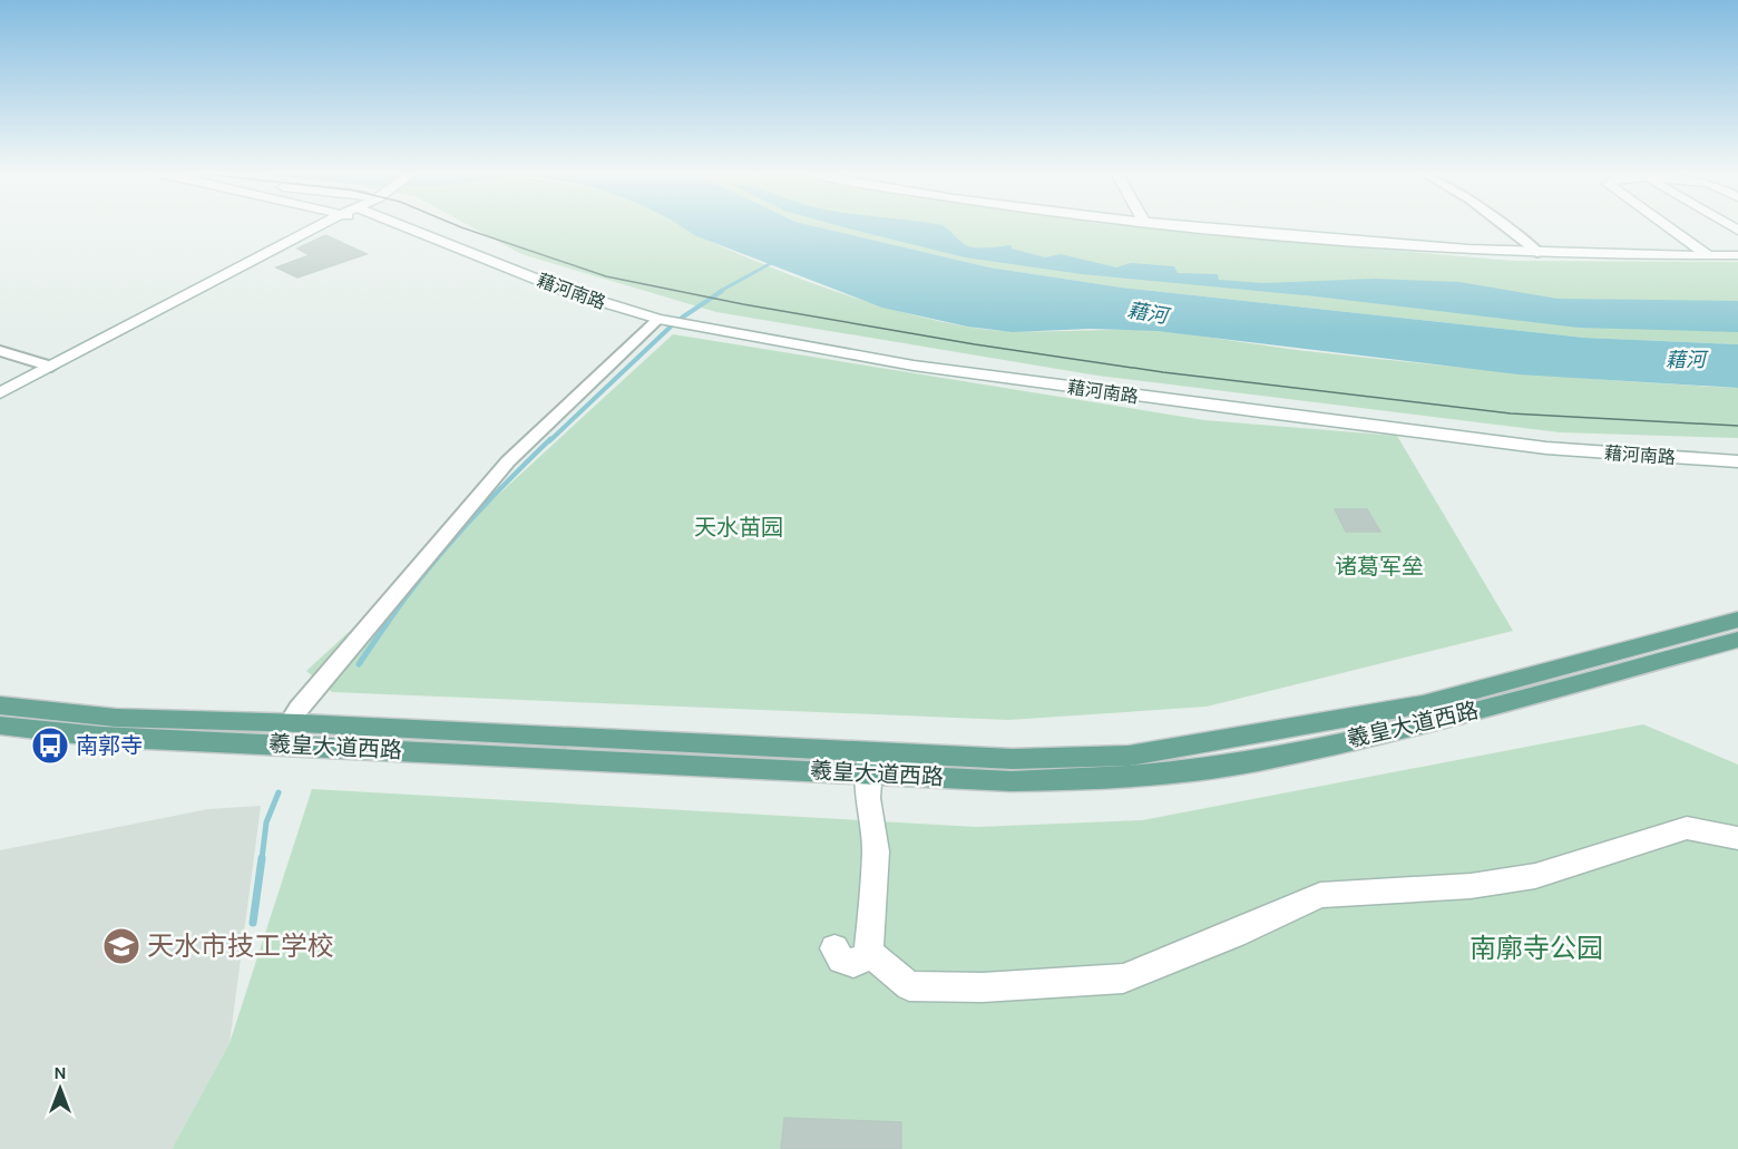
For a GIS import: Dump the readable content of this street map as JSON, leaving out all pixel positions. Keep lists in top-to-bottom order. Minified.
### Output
{"streets":{"main road":["藉河南路","羲皇大道西路"]},"water":["藉河"],"parks":["天水苗园","诸葛军垒","南廓寺公园"],"places":{"bus stop":["南郭寺"],"school or university":["天水市技工学校"]},"north":"top"}
